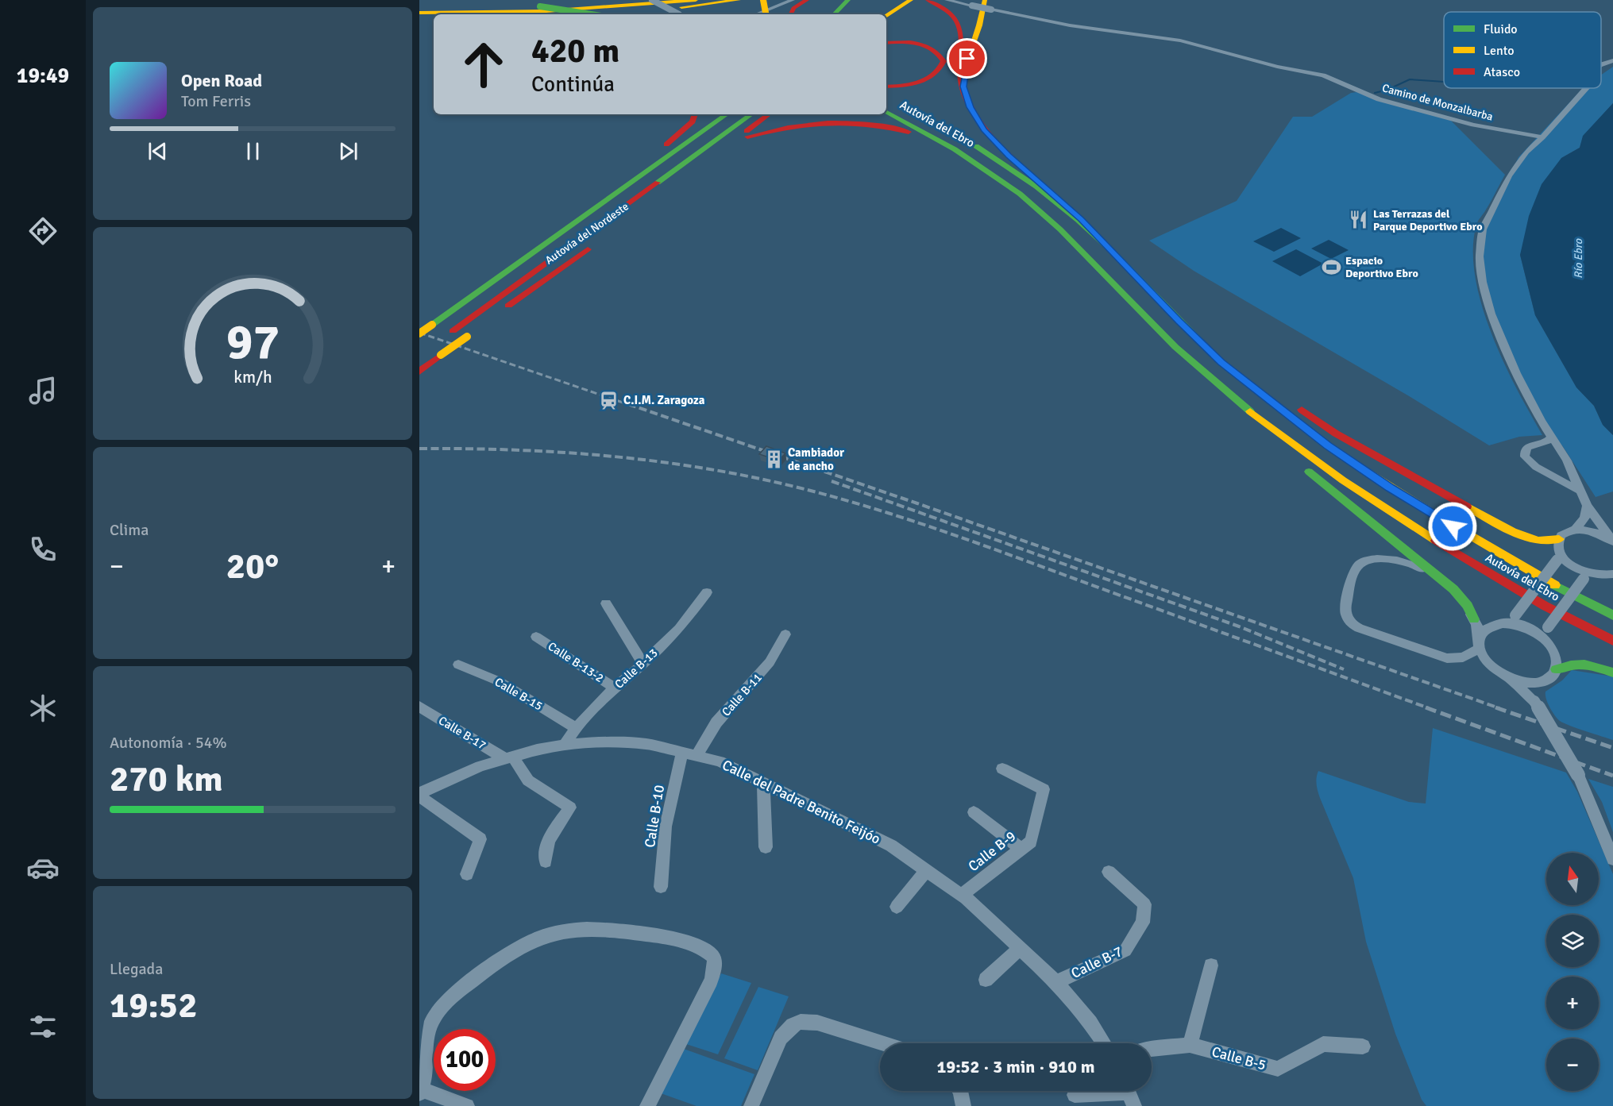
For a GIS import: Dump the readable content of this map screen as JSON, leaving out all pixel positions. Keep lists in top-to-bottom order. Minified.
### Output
{"streets":{"highway":["Autovía del Ebro","Autovía del Nordeste"],"street":["Camino de Monzalbarba","Calle B-13-2","Calle B-13","Calle B-15","Calle B-11","Calle B-17","Calle del Padre Benito Feijóo","Calle B-10","Calle B-9","Calle B-7","Calle B-5"]},"crossings":[["Calle B-13-2","Calle B-13"],["Calle B-13","Calle B-15"],["Calle B-13","Calle del Padre Benito Feijóo"],["Calle B-11","Calle del Padre Benito Feijóo"],["Calle B-17","Calle del Padre Benito Feijóo"],["Calle del Padre Benito Feijóo","Calle B-10"],["Calle del Padre Benito Feijóo","Calle B-9"],["Calle del Padre Benito Feijóo","Calle B-7"]],"water":["Río Ebro"],"places":{"restaurant":["Las Terrazas del Parque Deportivo Ebro"],"sports":["Espacio Deportivo Ebro"],"station":["C.I.M. Zaragoza"],"building":["Cambiador de ancho"]},"legend":["Fluido","Lento","Atasco"],"north":"top","page":{"tabs":"19:49","turn":["420 m","Continúa"],"song":["Open Road","Tom Ferris"],"tile":["Clima",["Autonomía · 54%","270 km"],["Llegada","19:52"]],"heat":["−","20°","+"],"map_buttons":["+","−"],"limit":"100","trip":"19:52 · 3 min · 910 m","gauge":["97","km/h"]}}
